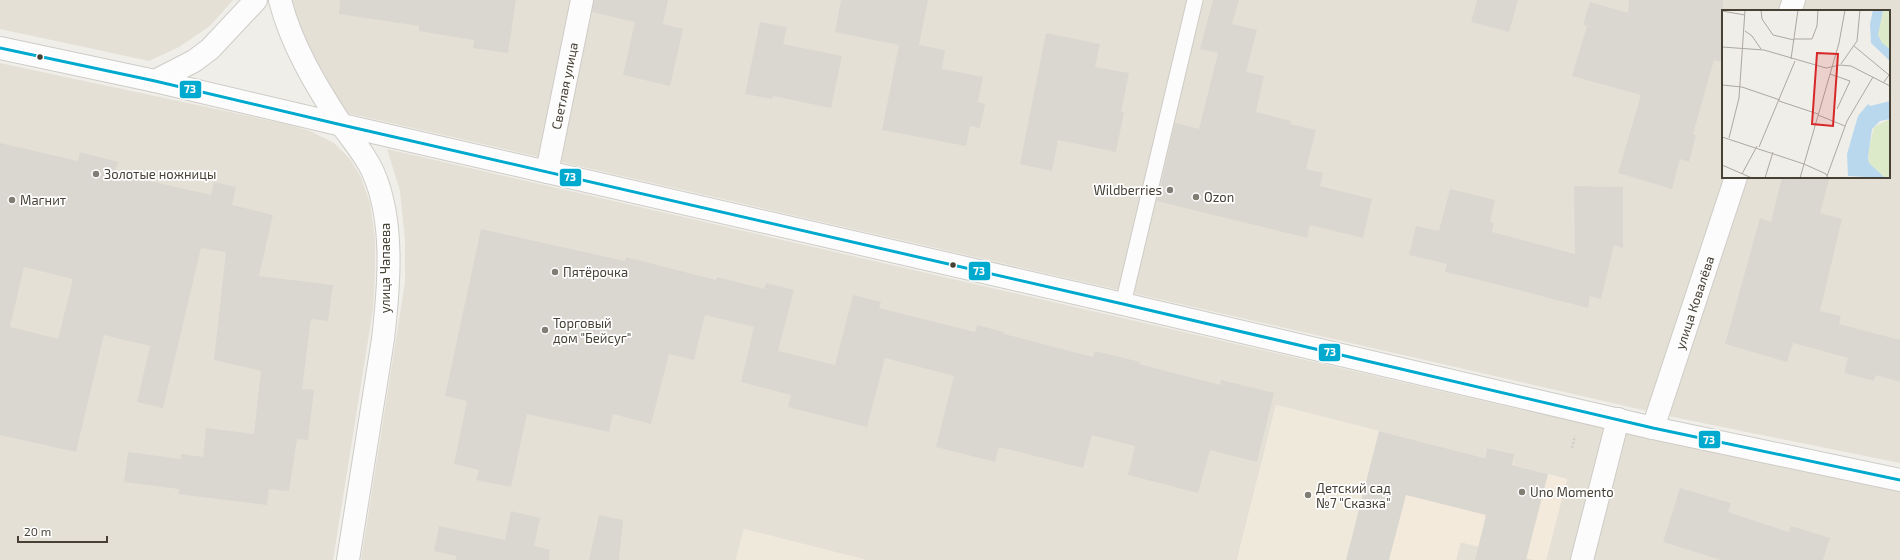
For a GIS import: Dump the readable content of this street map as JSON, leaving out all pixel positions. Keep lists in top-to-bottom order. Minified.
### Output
{"streets":{"street":["Светлая улица","улица Чапаева","улица Ковалёва"]},"places":["Золотые ножницы","Wildberries","Ozon","Магнит","Пятёрочка","Торговый дом \"Бейсуг\"","Uno Momento","Детский сад №7 \"Сказка\""],"lines":["transit line 73"],"scale_bar":"20 m"}
